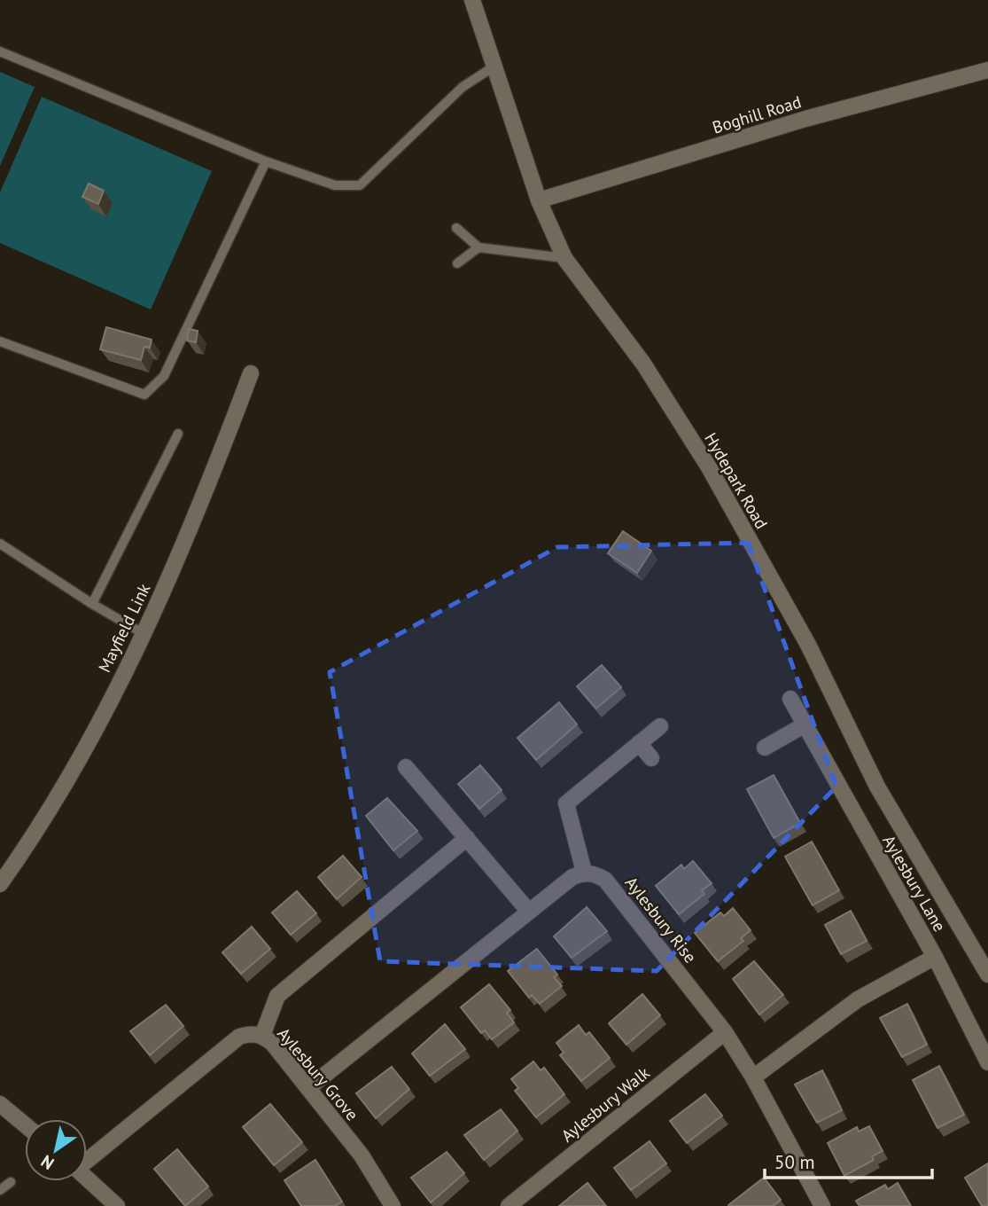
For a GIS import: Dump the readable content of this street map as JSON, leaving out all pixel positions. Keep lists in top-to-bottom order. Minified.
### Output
{"streets":{"street":["Boghill Road","Hydepark Road","Mayfield Link","Aylesbury Lane","Aylesbury Rise","Aylesbury Grove","Aylesbury Walk"]},"crossings":[["Boghill Road","Hydepark Road"],["Aylesbury Rise","Aylesbury Walk"]],"scale_bar":"50 m","north":"bottom left"}
